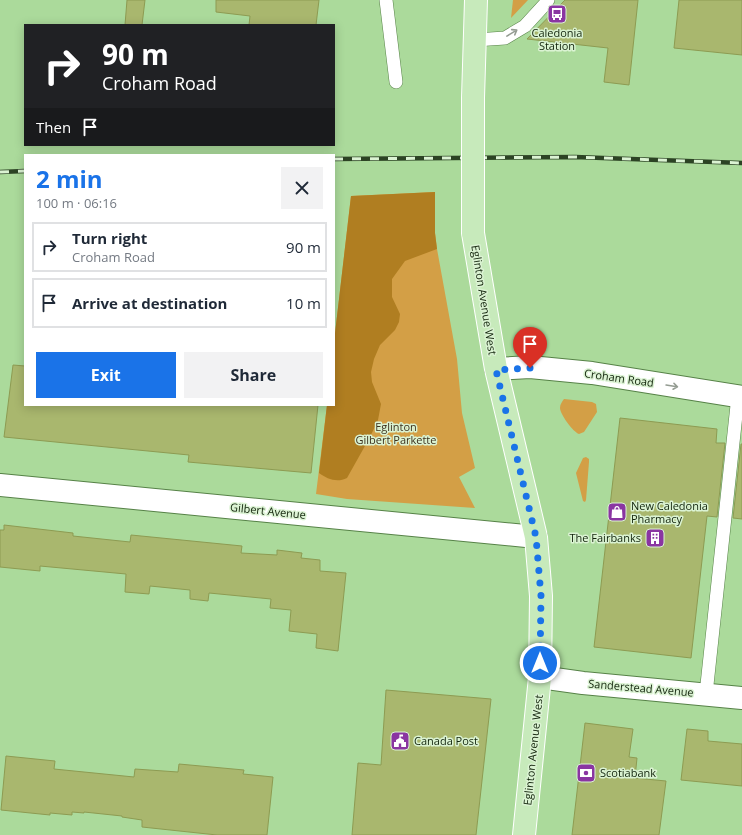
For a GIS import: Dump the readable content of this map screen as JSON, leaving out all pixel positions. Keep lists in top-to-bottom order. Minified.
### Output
{"streets":{"main road":["Eglinton Avenue West"],"street":["Croham Road","Gilbert Avenue","Sanderstead Avenue"]},"crossings":[["Eglinton Avenue West","Croham Road"],["Eglinton Avenue West","Gilbert Avenue"],["Eglinton Avenue West","Sanderstead Avenue"]],"one_way":["Croham Road"],"parks":["Eglinton Gilbert Parkette"],"places":{"bus stop":["Caledonia Station"],"shop":["New Caledonia Pharmacy"],"building":["The Fairbanks"],"public building":["Canada Post"],"bank":["Scotiabank"]},"page":{"turn":["90 m","Croham Road"],"then":"Then","heading":["2 min","100 m · 06:16"],"list":[{"name":"Turn right","note":"Croham Road","value":"90 m"},{"name":"Arrive at destination","value":"10 m"}],"buttons":["Exit","Share"]}}
